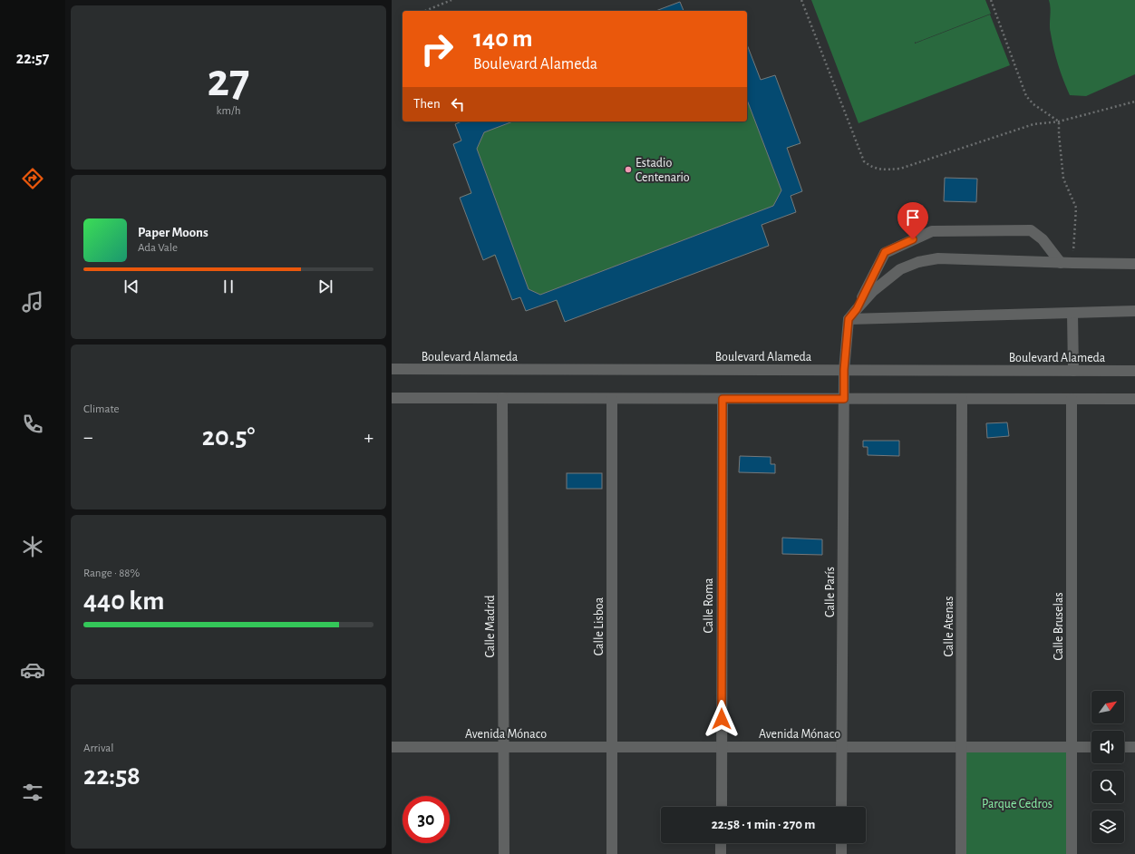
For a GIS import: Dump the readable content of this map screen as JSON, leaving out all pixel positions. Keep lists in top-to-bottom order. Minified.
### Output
{"streets":{"street":["Boulevard Alameda","Calle París","Calle Roma","Calle Madrid","Calle Lisboa","Calle Atenas","Calle Bruselas","Avenida Mónaco"]},"crossings":[["Boulevard Alameda","Calle París"],["Calle París","Avenida Mónaco"],["Calle Roma","Avenida Mónaco"],["Calle Madrid","Avenida Mónaco"],["Calle Lisboa","Avenida Mónaco"],["Calle Atenas","Avenida Mónaco"],["Calle Bruselas","Avenida Mónaco"]],"parks":["Parque Cedros"],"places":["Estadio Centenario"],"north":"top right","page":{"tabs":"22:57","tile":[["27","km/h"],"Climate",["Range · 88%","440 km"],["Arrival","22:58"]],"turn":["140 m","Boulevard Alameda"],"then":"Then","song":["Paper Moons","Ada Vale"],"heat":["−","20.5°","+"],"limit":"30","trip":"22:58 · 1 min · 270 m"}}
